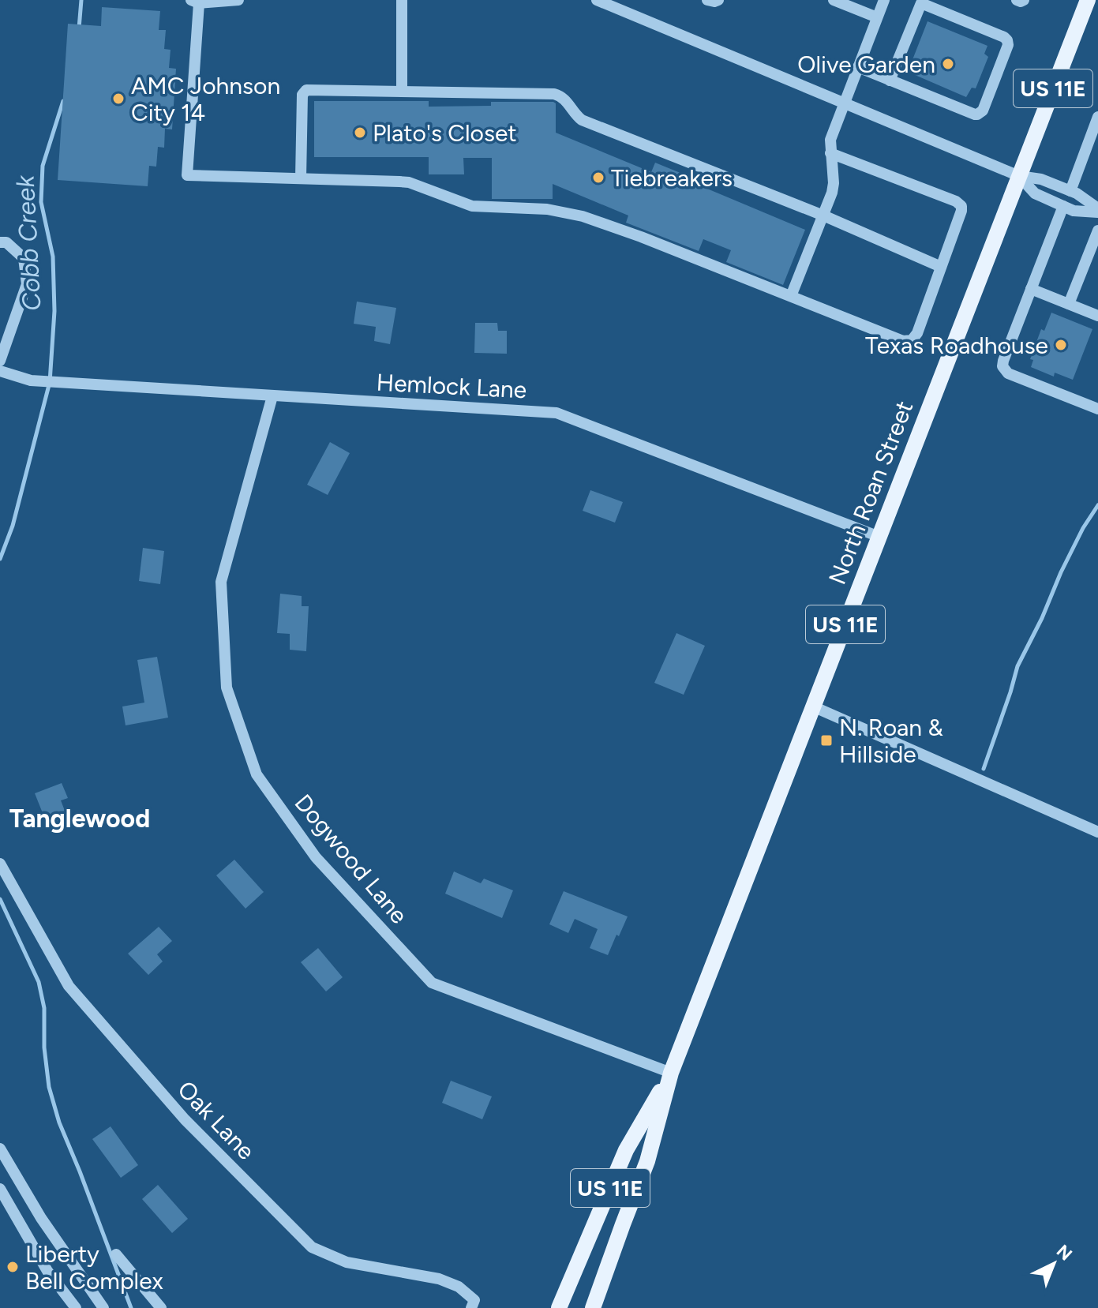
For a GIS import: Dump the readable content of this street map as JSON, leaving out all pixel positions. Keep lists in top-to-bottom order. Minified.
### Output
{"streets":{"main road":["US 11E","North Roan Street"],"street":["Hemlock Lane","Dogwood Lane","Oak Lane"]},"crossings":[["Hemlock Lane","North Roan Street"],["Hemlock Lane","Dogwood Lane"],["North Roan Street","Dogwood Lane"]],"districts":["Tanglewood"],"water":["Cobb Creek"],"places":{"other":["Olive Garden","AMC Johnson City 14","Plato's Closet","Tiebreakers","Texas Roadhouse","Liberty Bell Complex"],"transit":["N. Roan & Hillside"]},"north":"top right"}
